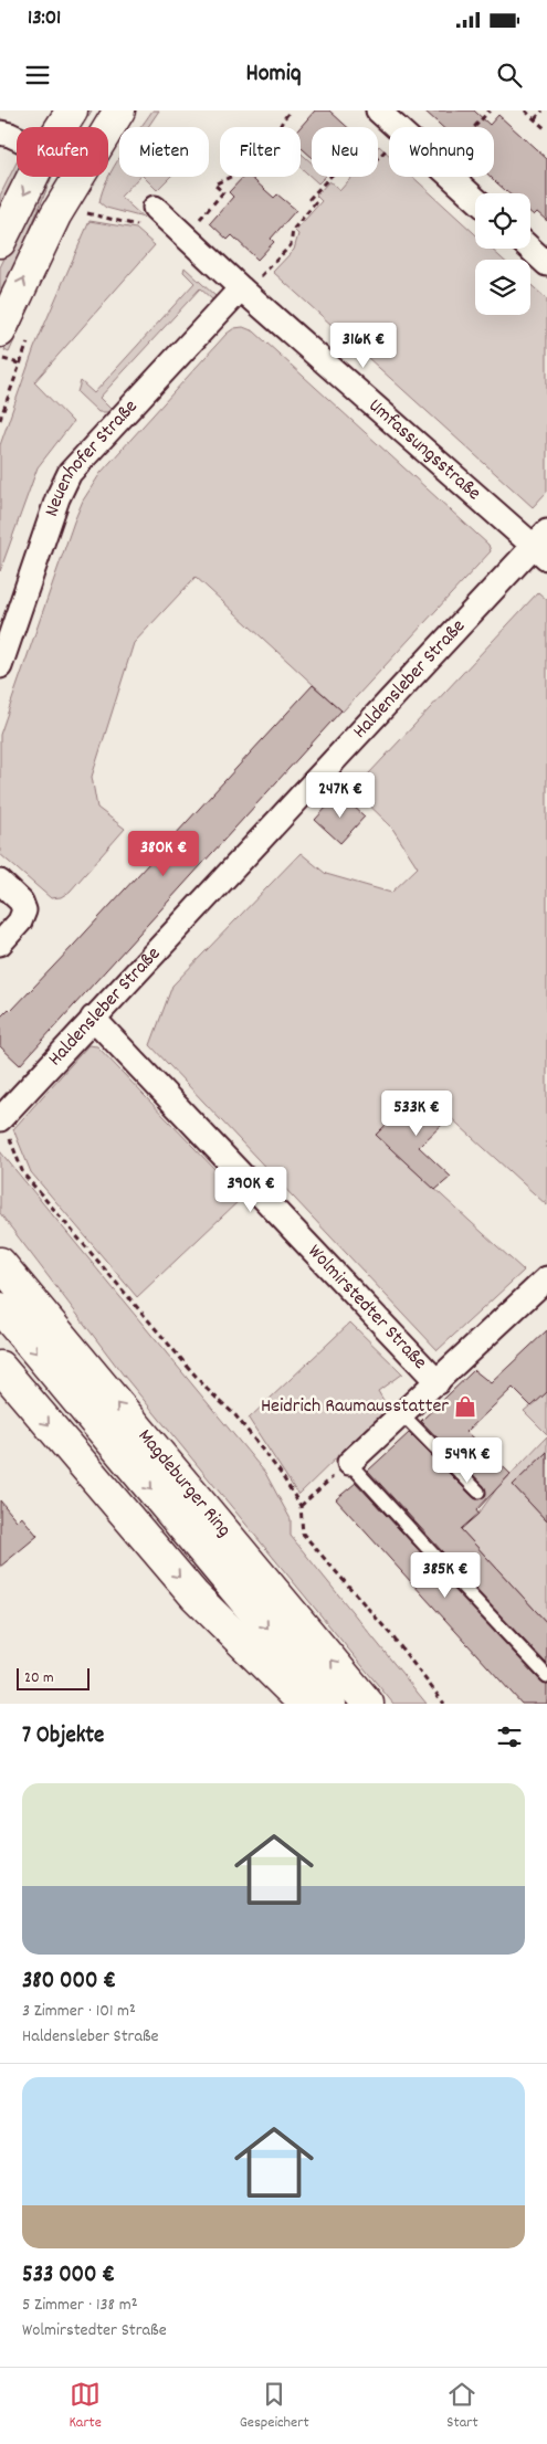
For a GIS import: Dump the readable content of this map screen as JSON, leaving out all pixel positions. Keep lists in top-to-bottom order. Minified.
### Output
{"streets":{"main road":["Magdeburger Ring"],"street":["Umfassungsstraße","Neuenhofer Straße","Haldensleber Straße","Wolmirstedter Straße"]},"crossings":[["Umfassungsstraße","Neuenhofer Straße"],["Umfassungsstraße","Haldensleber Straße"],["Haldensleber Straße","Wolmirstedter Straße"]],"places":{"shop":["Heidrich Raumausstatter"]},"scale_bar":"20 m","page":{"status":"13:01","header":"Homiq","chip":["Kaufen","Mieten","Filter","Neu","Wohnung"],"price":["316K €","247K €","380K €","533K €","390K €","549K €","385K €"],"scale":"20 m","heading":"7 Objekte","list":[{"name":"380 000 €","note":"3 Zimmer · 101 m² · Haldensleber Straße"},{"name":"533 000 €","note":"5 Zimmer · 138 m² · Wolmirstedter Straße"}],"tabs":["Karte","Gespeichert","Start"]}}
